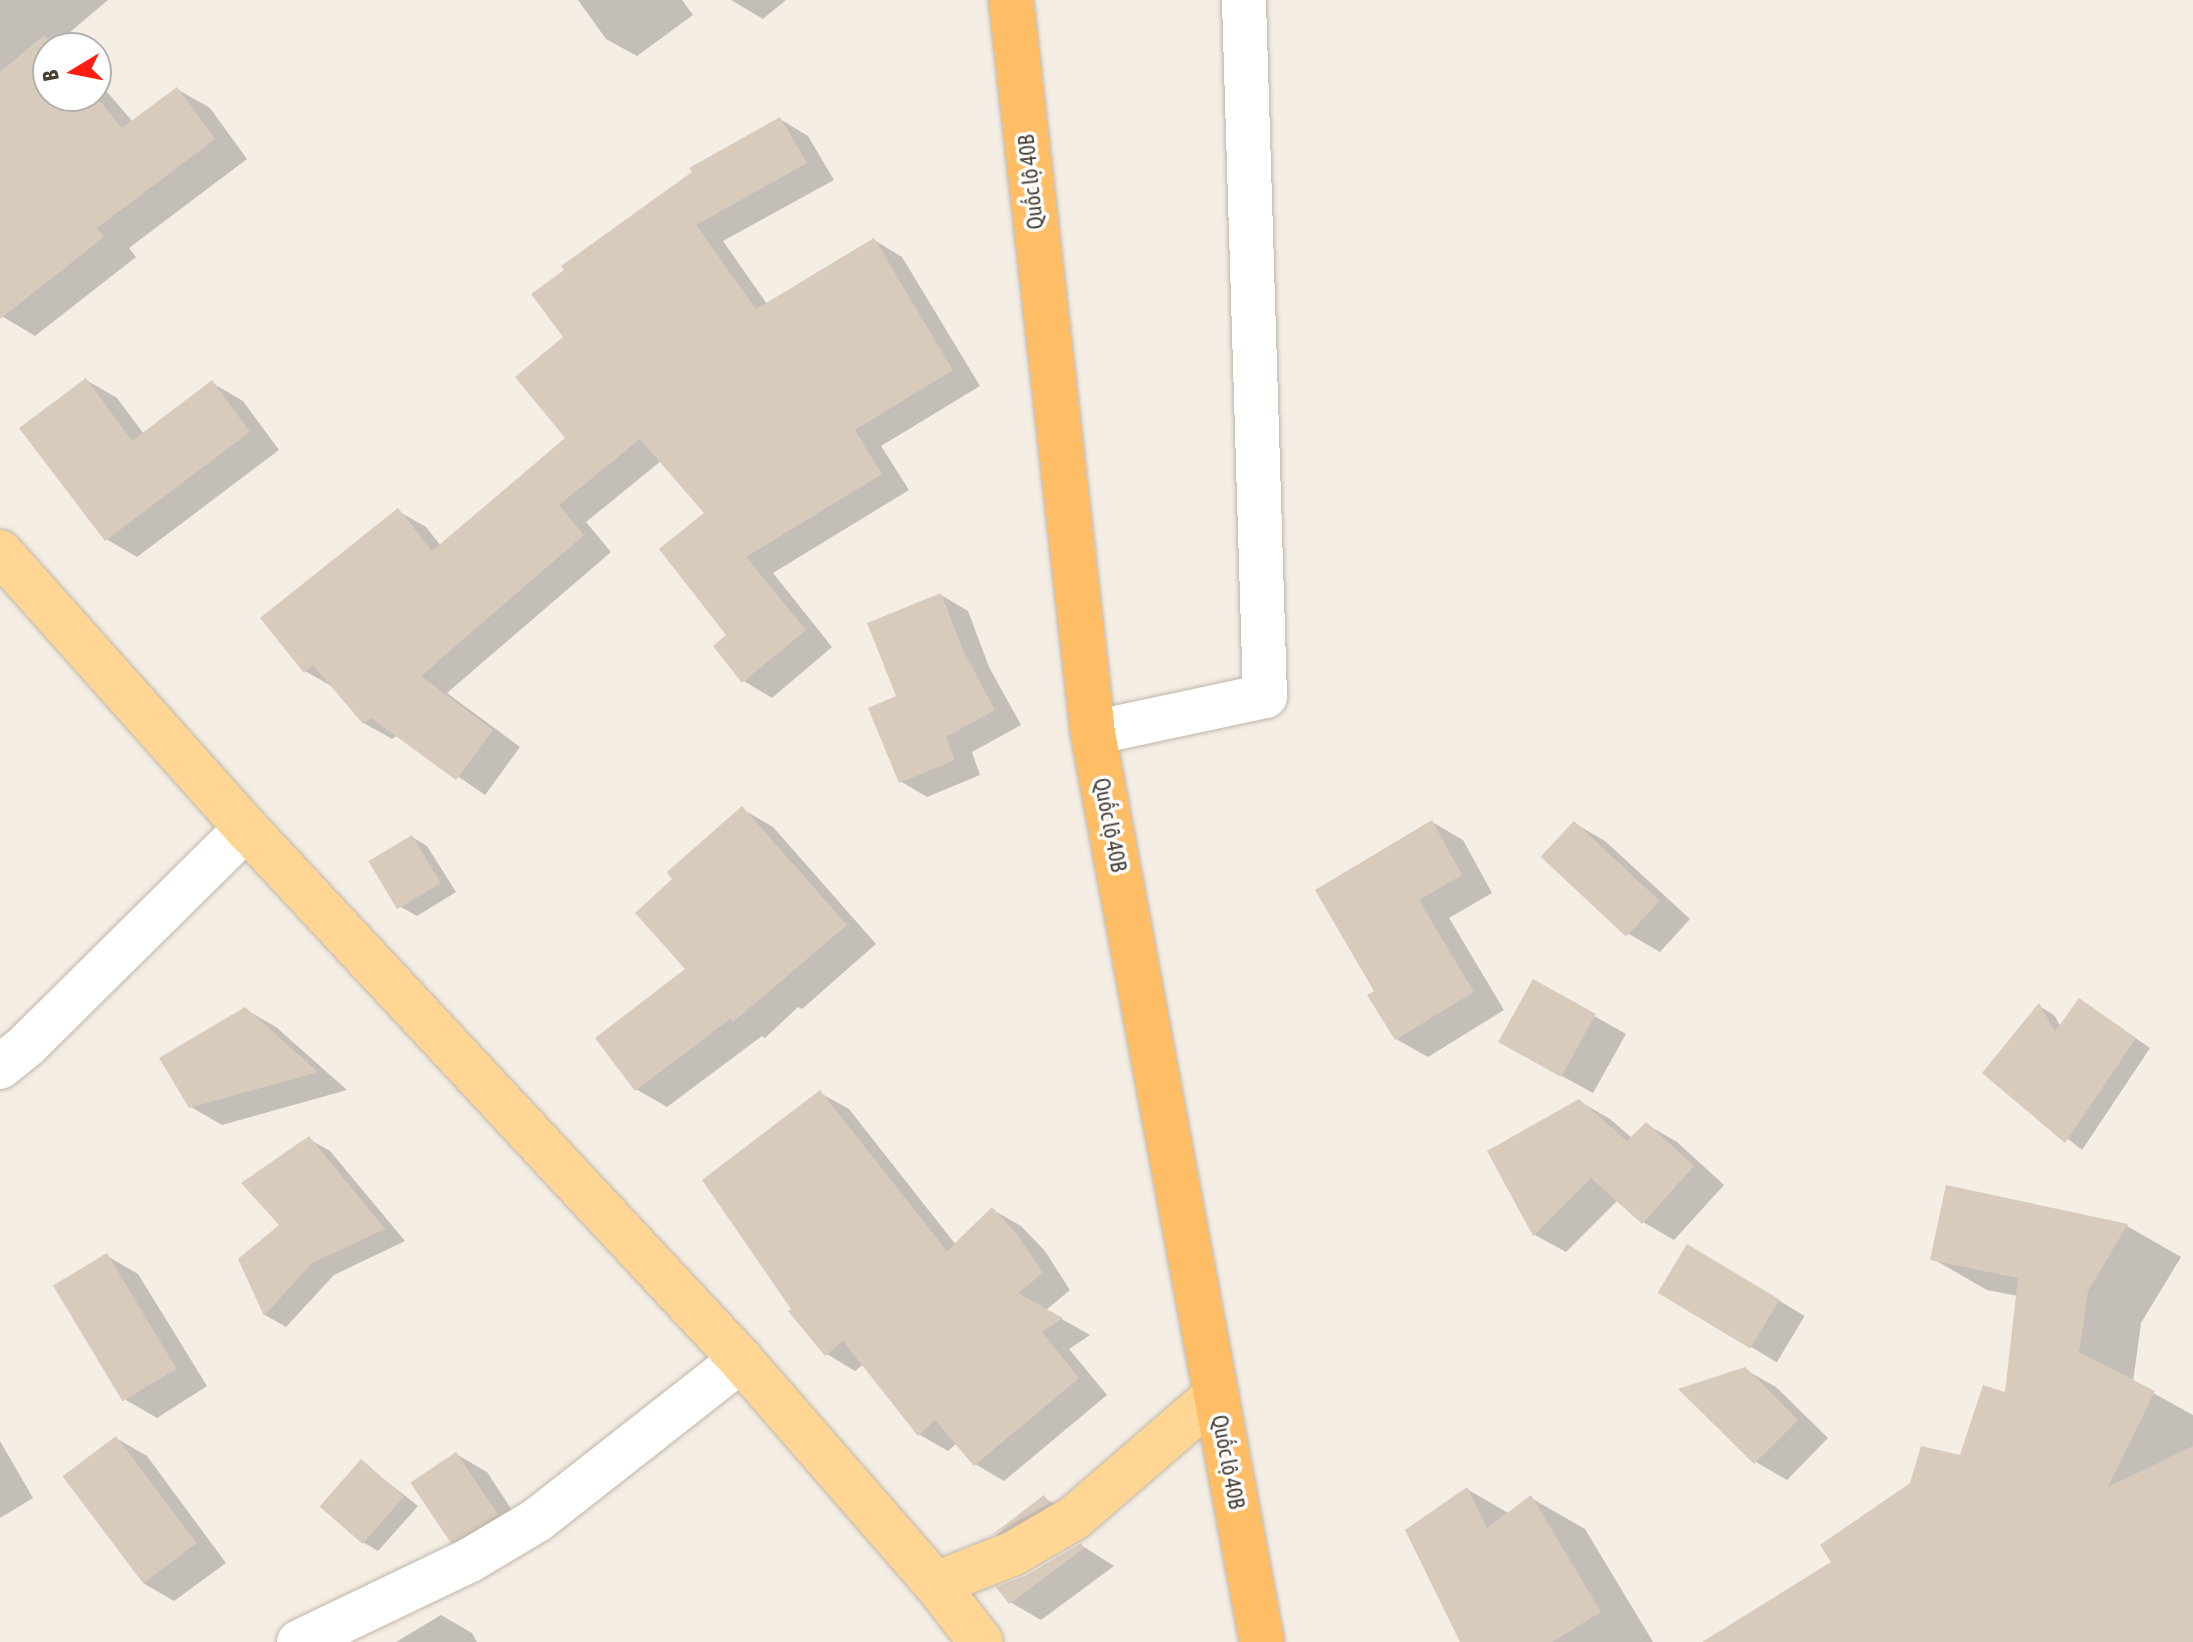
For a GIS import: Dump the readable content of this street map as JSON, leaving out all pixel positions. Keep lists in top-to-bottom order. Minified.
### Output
{"streets":{"highway":["Quốc lộ 40B"]},"north":"left"}
